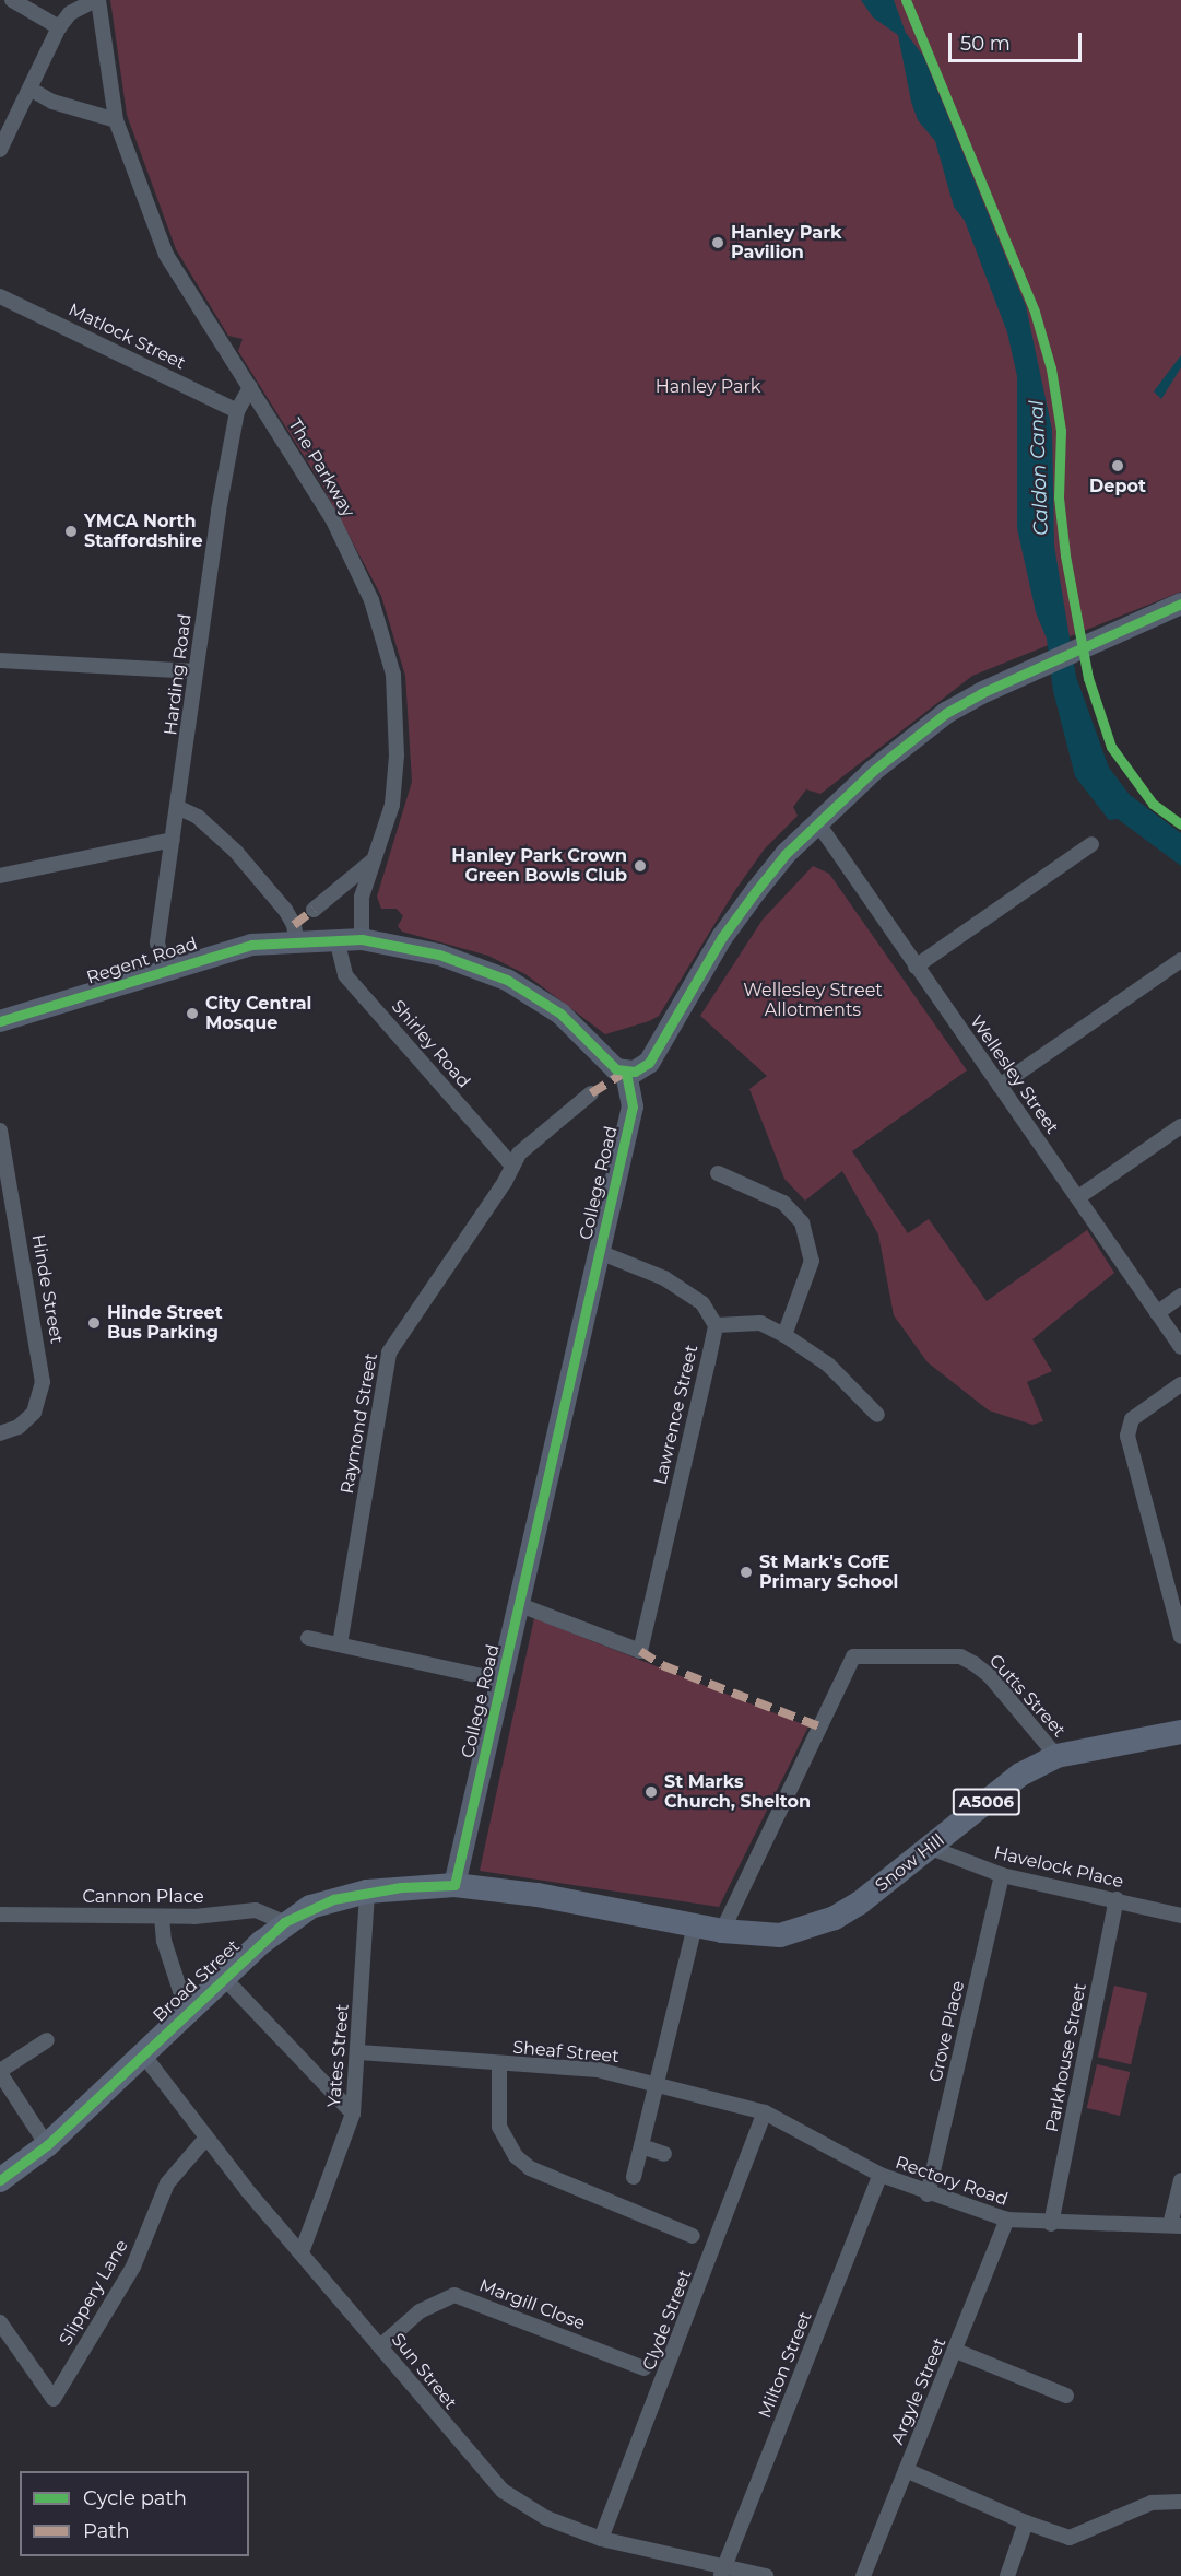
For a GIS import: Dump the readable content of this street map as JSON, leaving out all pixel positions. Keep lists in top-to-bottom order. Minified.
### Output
{"streets":{"main road":["A5006","Snow Hill","Broad Street"],"street":["Matlock Street","The Parkway","Harding Road","Regent Road","Shirley Road","Wellesley Street","College Road","Hinde Street","Lawrence Street","Raymond Street","Cutts Street","Havelock Place","Cannon Place","Grove Place","Sheaf Street","Yates Street","Parkhouse Street","Rectory Road","Slippery Lane","Margill Close","Clyde Street","Milton Street","Sun Street","Argyle Street"]},"crossings":[["Matlock Street","Harding Road"],["The Parkway","Harding Road"],["The Parkway","Regent Road"],["Harding Road","Regent Road"],["Regent Road","Shirley Road"],["Regent Road","College Road"],["Shirley Road","Raymond Street"],["College Road","Lawrence Street"],["College Road","Broad Street"],["Cutts Street","Snow Hill"],["Cutts Street","Broad Street"],["Snow Hill","Havelock Place"],["Snow Hill","Broad Street"],["Havelock Place","Grove Place"],["Havelock Place","Parkhouse Street"],["Cannon Place","Broad Street"],["Broad Street","Yates Street"],["Broad Street","Sun Street"],["Grove Place","Rectory Road"],["Sheaf Street","Yates Street"],["Sheaf Street","Rectory Road"],["Sheaf Street","Clyde Street"],["Yates Street","Sun Street"],["Parkhouse Street","Rectory Road"],["Rectory Road","Clyde Street"],["Rectory Road","Milton Street"],["Rectory Road","Argyle Street"],["Slippery Lane","Sun Street"],["Margill Close","Sun Street"],["Clyde Street","Sun Street"],["Milton Street","Sun Street"]],"water":["Caldon Canal"],"parks":["Hanley Park","Wellesley Street Allotments"],"places":["Hanley Park Pavilion","Depot","YMCA North Staffordshire","Hanley Park Crown Green Bowls Club","City Central Mosque","Hinde Street Bus Parking","St Mark's CofE Primary School","St Marks Church, Shelton"],"legend":["Cycle path","Path"],"scale_bar":"50 m"}
